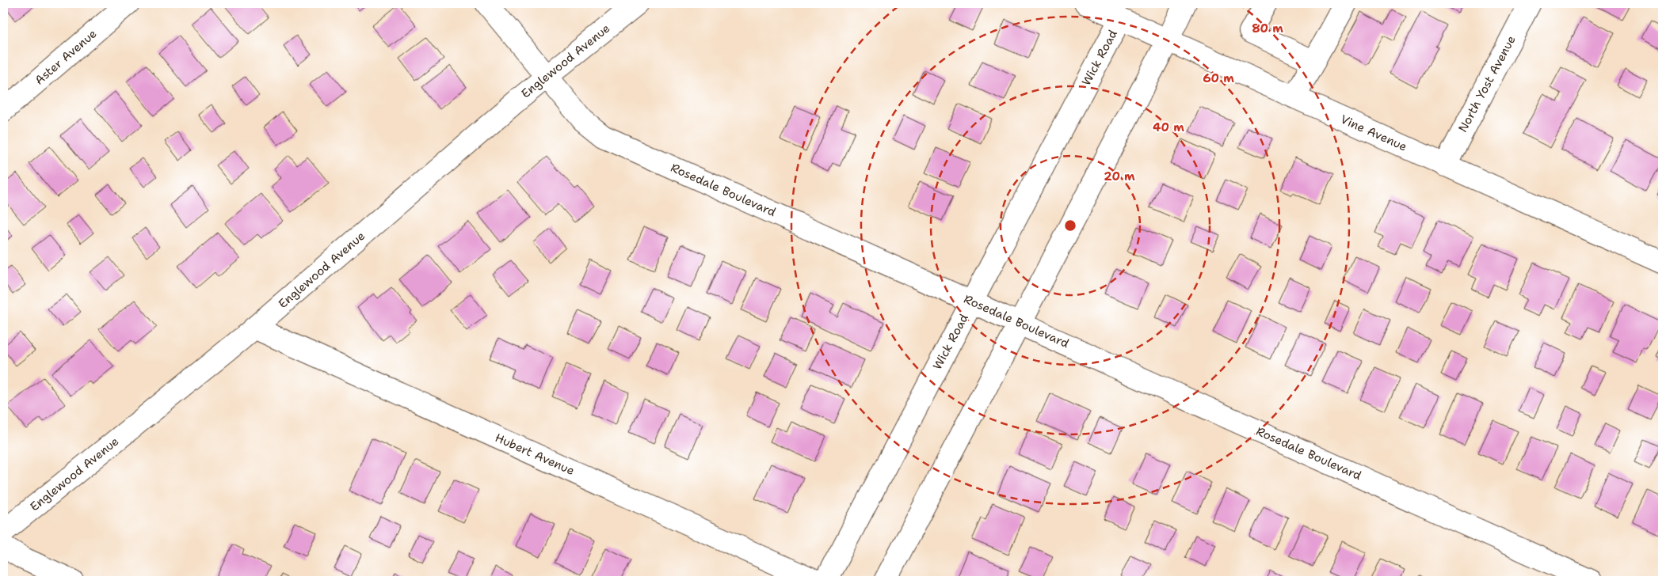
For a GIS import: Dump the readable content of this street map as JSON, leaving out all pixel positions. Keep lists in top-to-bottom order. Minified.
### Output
{"streets":{"street":["Aster Avenue","Wick Road","Englewood Avenue","North Yost Avenue","Vine Avenue","Rosedale Boulevard","Hubert Avenue"]},"crossings":[["Wick Road","Vine Avenue"],["Wick Road","Rosedale Boulevard"],["Englewood Avenue","Rosedale Boulevard"],["Englewood Avenue","Hubert Avenue"],["North Yost Avenue","Vine Avenue"]],"rings":["80 m","60 m","40 m","20 m"]}
